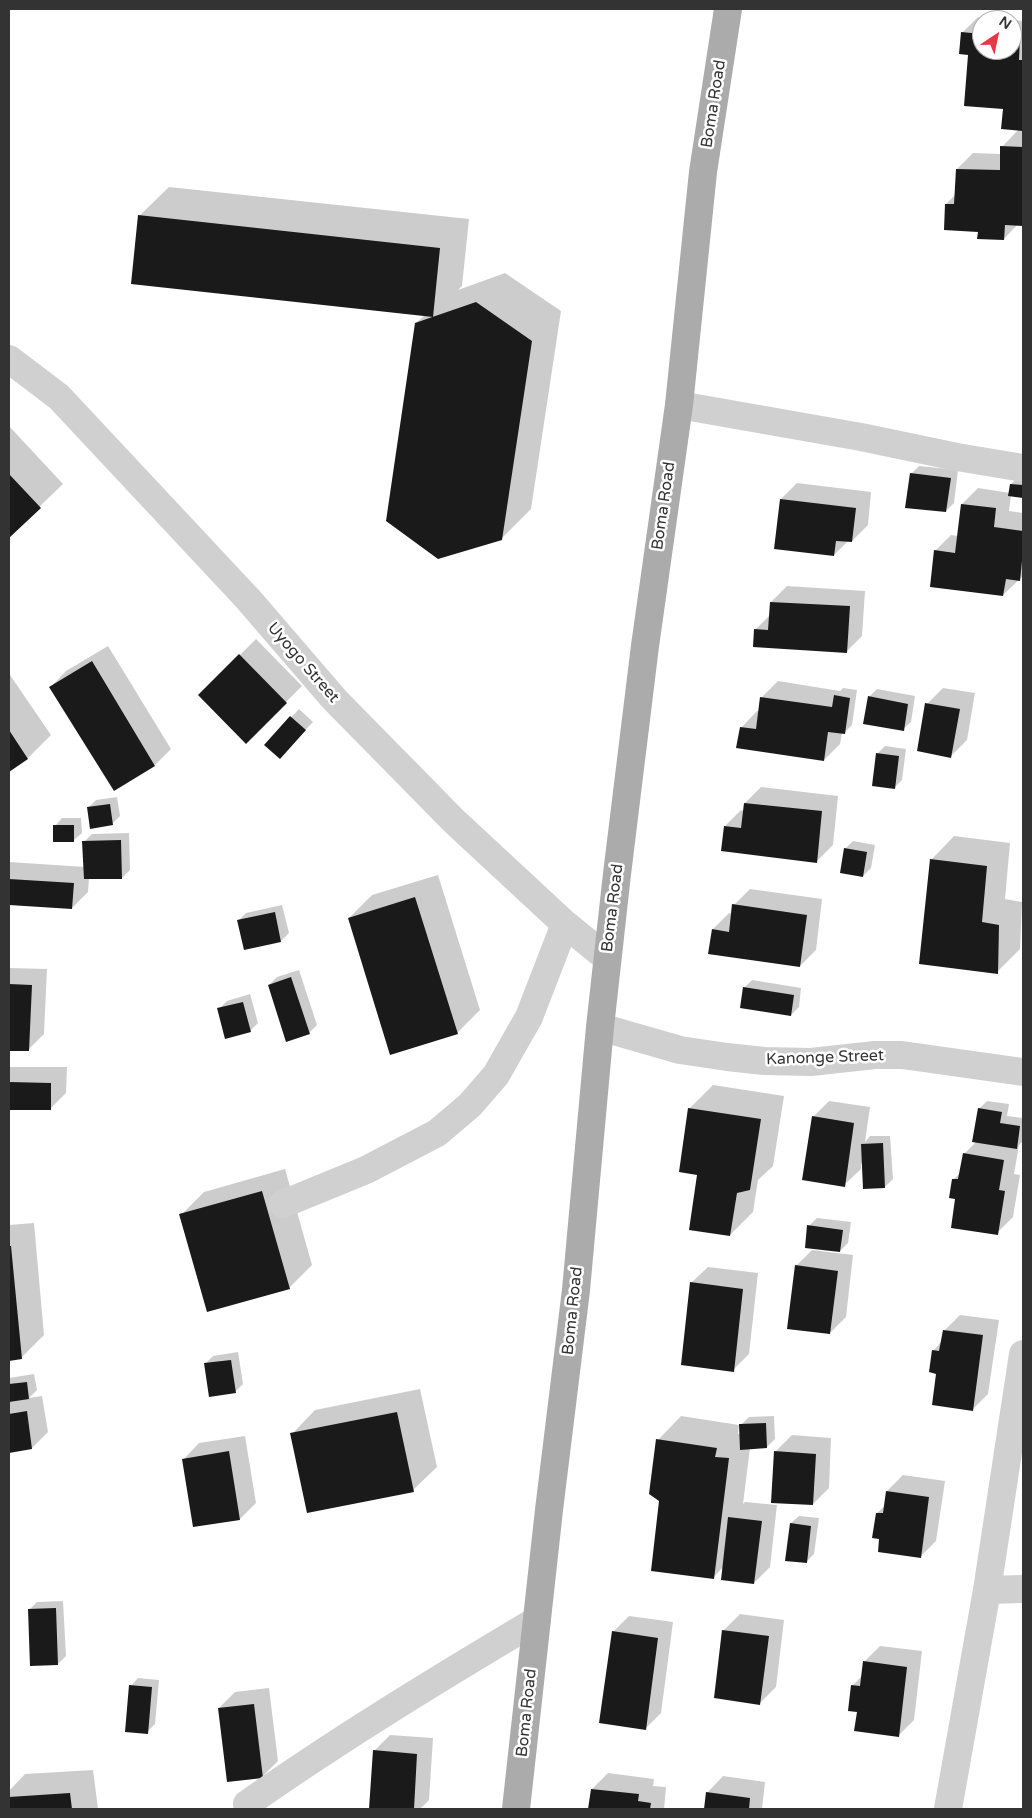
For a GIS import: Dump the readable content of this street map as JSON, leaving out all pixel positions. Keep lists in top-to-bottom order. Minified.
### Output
{"streets":{"main road":["Boma Road"],"street":["Uyogo Street","Kanonge Street"]},"crossings":[["Boma Road","Uyogo Street"],["Boma Road","Kanonge Street"]],"north":"top right"}
